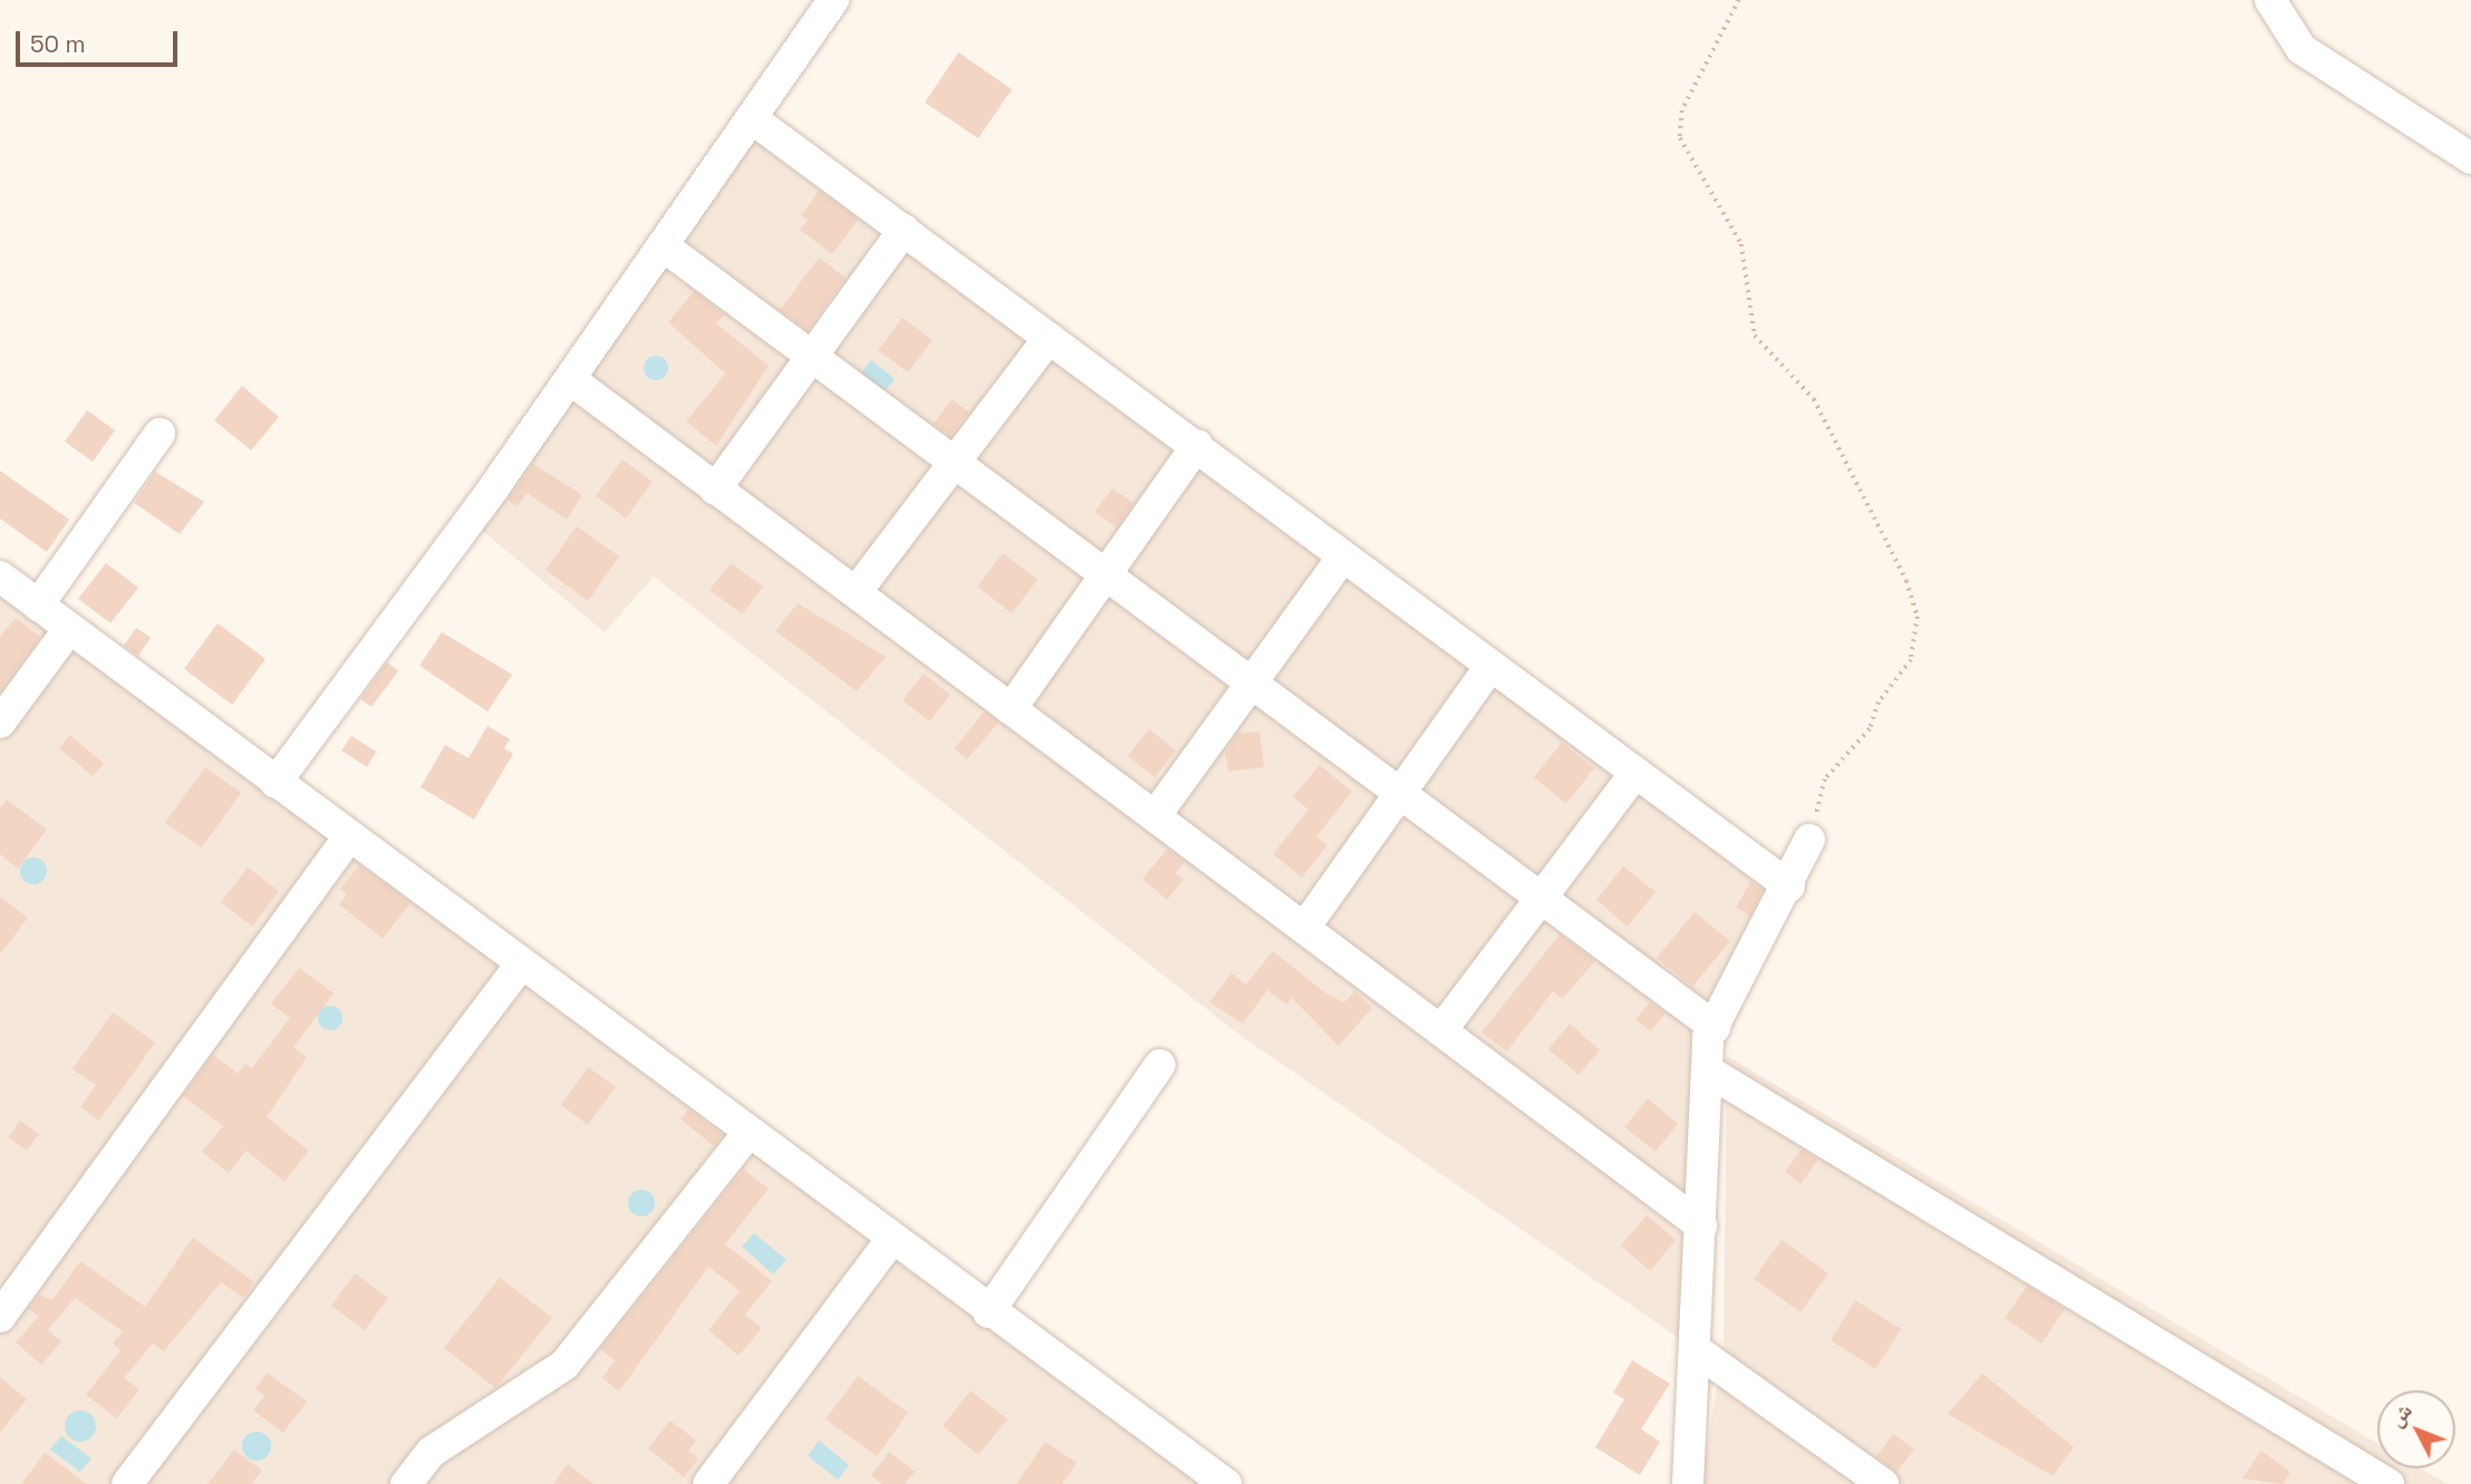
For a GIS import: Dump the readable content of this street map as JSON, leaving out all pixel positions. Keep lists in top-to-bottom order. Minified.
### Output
{"scale_bar":"50 m","north":"top left"}
